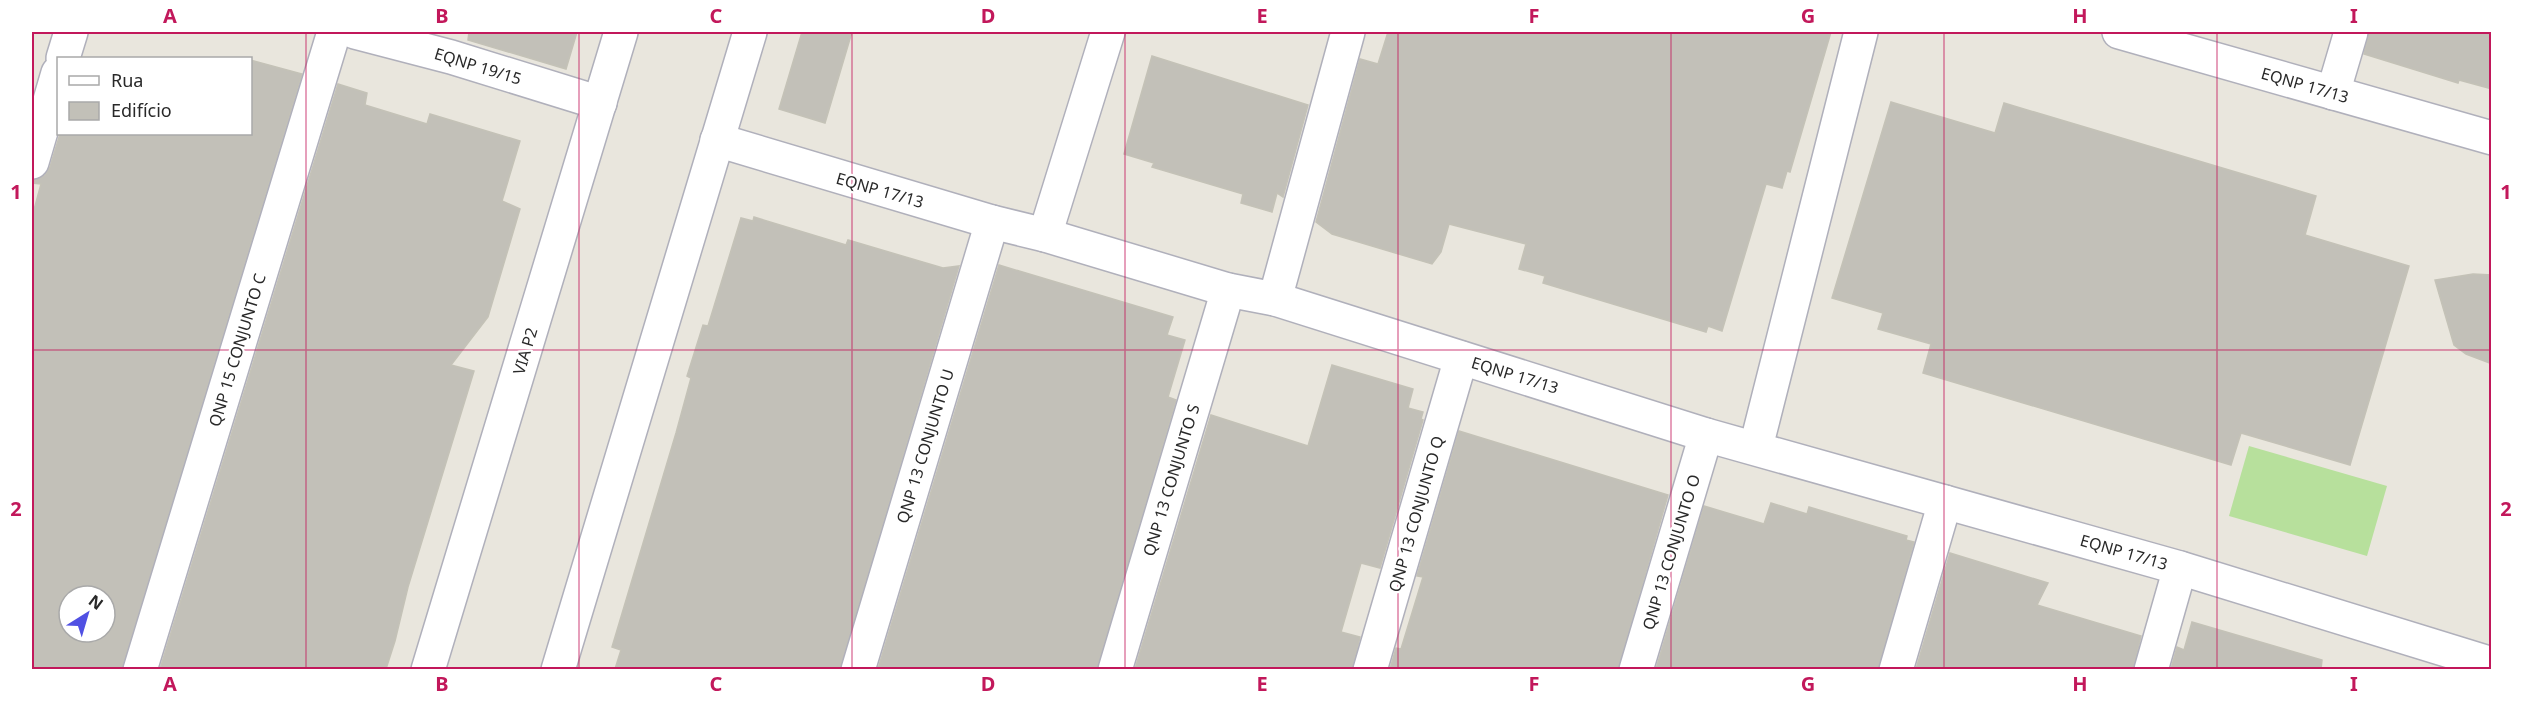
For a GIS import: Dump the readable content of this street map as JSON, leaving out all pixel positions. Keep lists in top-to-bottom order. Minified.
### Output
{"streets":{"street":["EQNP 19/15","EQNP 17/13","QNP 15 CONJUNTO C","VIA P2","QNP 13 CONJUNTO U","QNP 13 CONJUNTO S","QNP 13 CONJUNTO Q","QNP 13 CONJUNTO O"]},"crossings":[["EQNP 19/15","VIA P2"],["EQNP 17/13","QNP 13 CONJUNTO U"],["EQNP 17/13","QNP 13 CONJUNTO S"],["EQNP 17/13","QNP 13 CONJUNTO Q"],["EQNP 17/13","QNP 13 CONJUNTO O"]],"legend":["Rua","Edifício"],"north":"top right","grid":{"columns":["A","B","C","D","E","F","G","H","I"],"rows":["1","2"]}}
